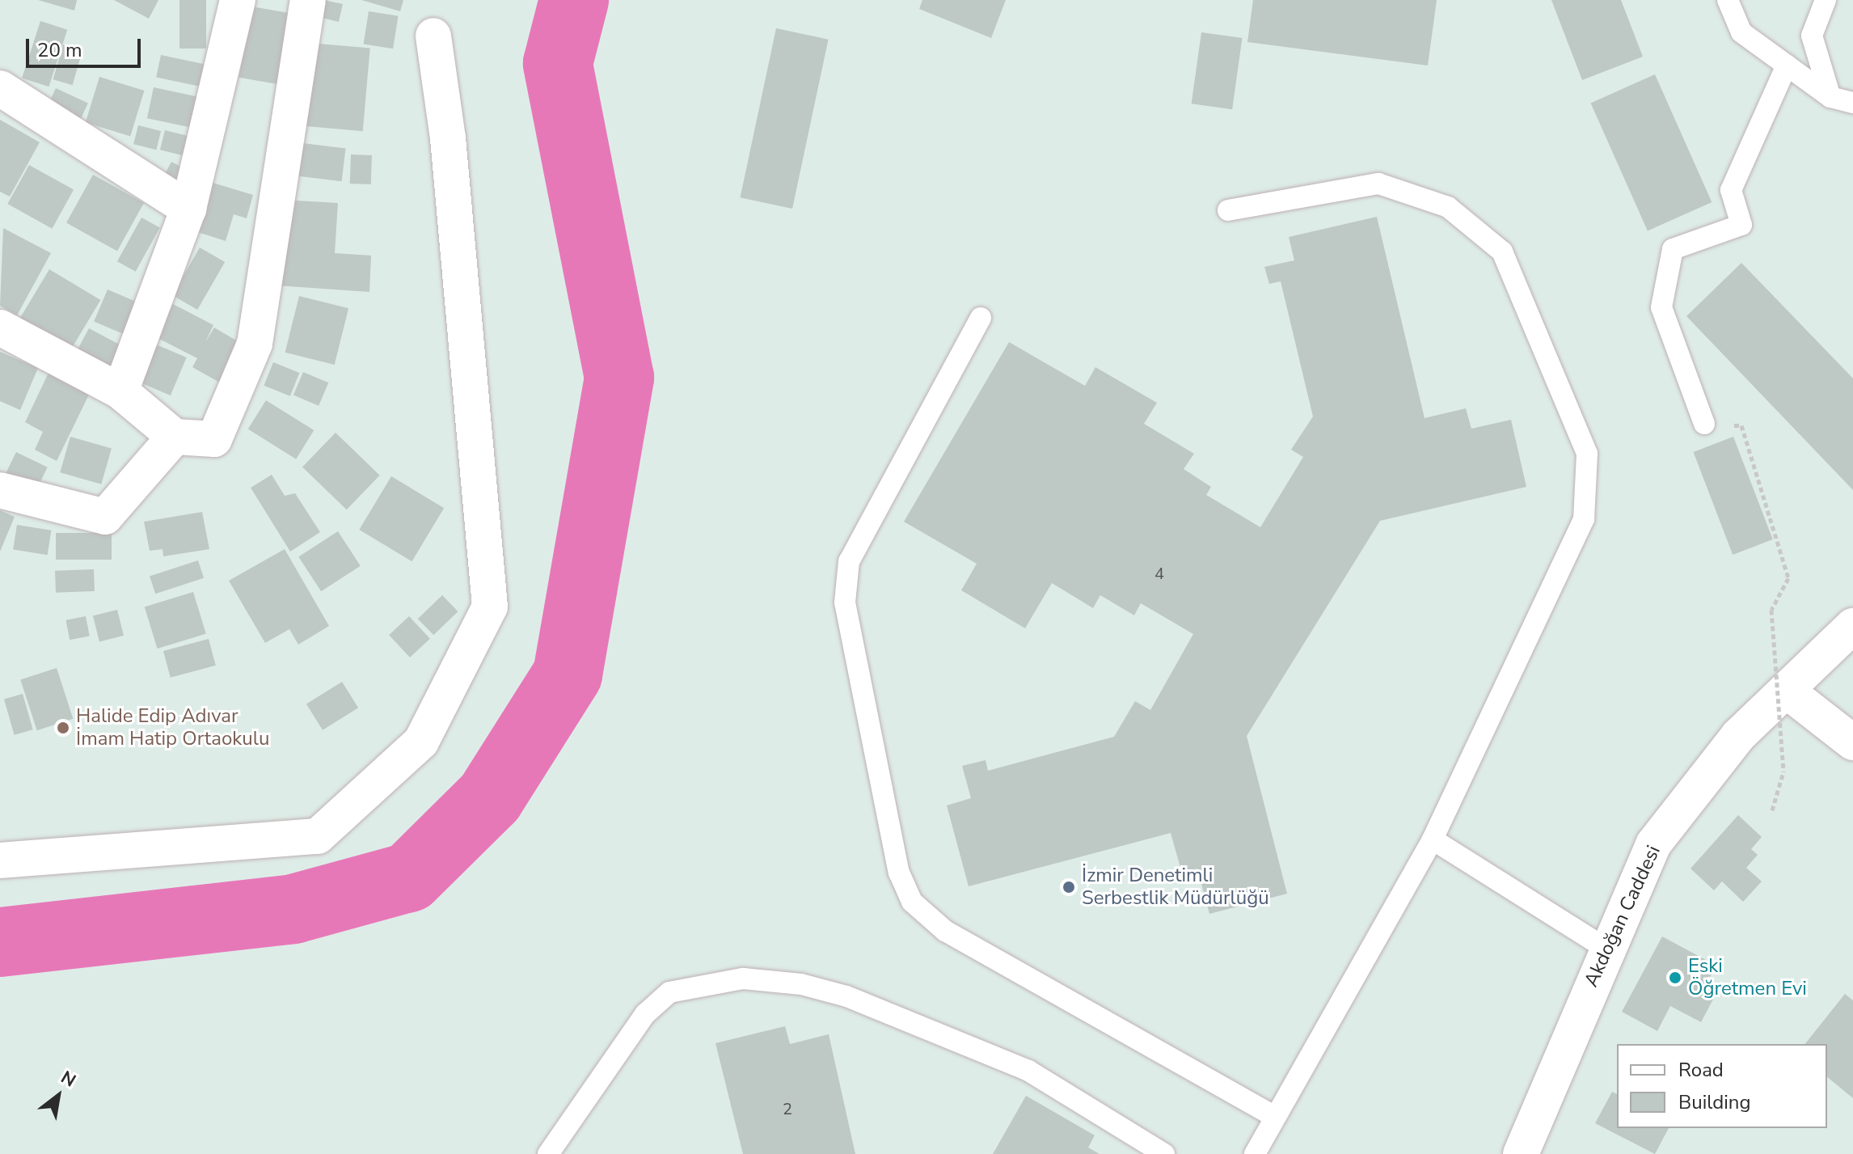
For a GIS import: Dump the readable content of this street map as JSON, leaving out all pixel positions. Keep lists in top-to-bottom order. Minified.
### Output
{"streets":{"street":["Akdoğan Caddesi"]},"places":["Halide Edip Adıvar İmam Hatip Ortaokulu","İzmir Denetimli Serbestlik Müdürlüğü","Eski Öğretmen Evi"],"house_numbers":["4","2"],"legend":["Road","Building"],"scale_bar":"20 m","north":"top right"}
